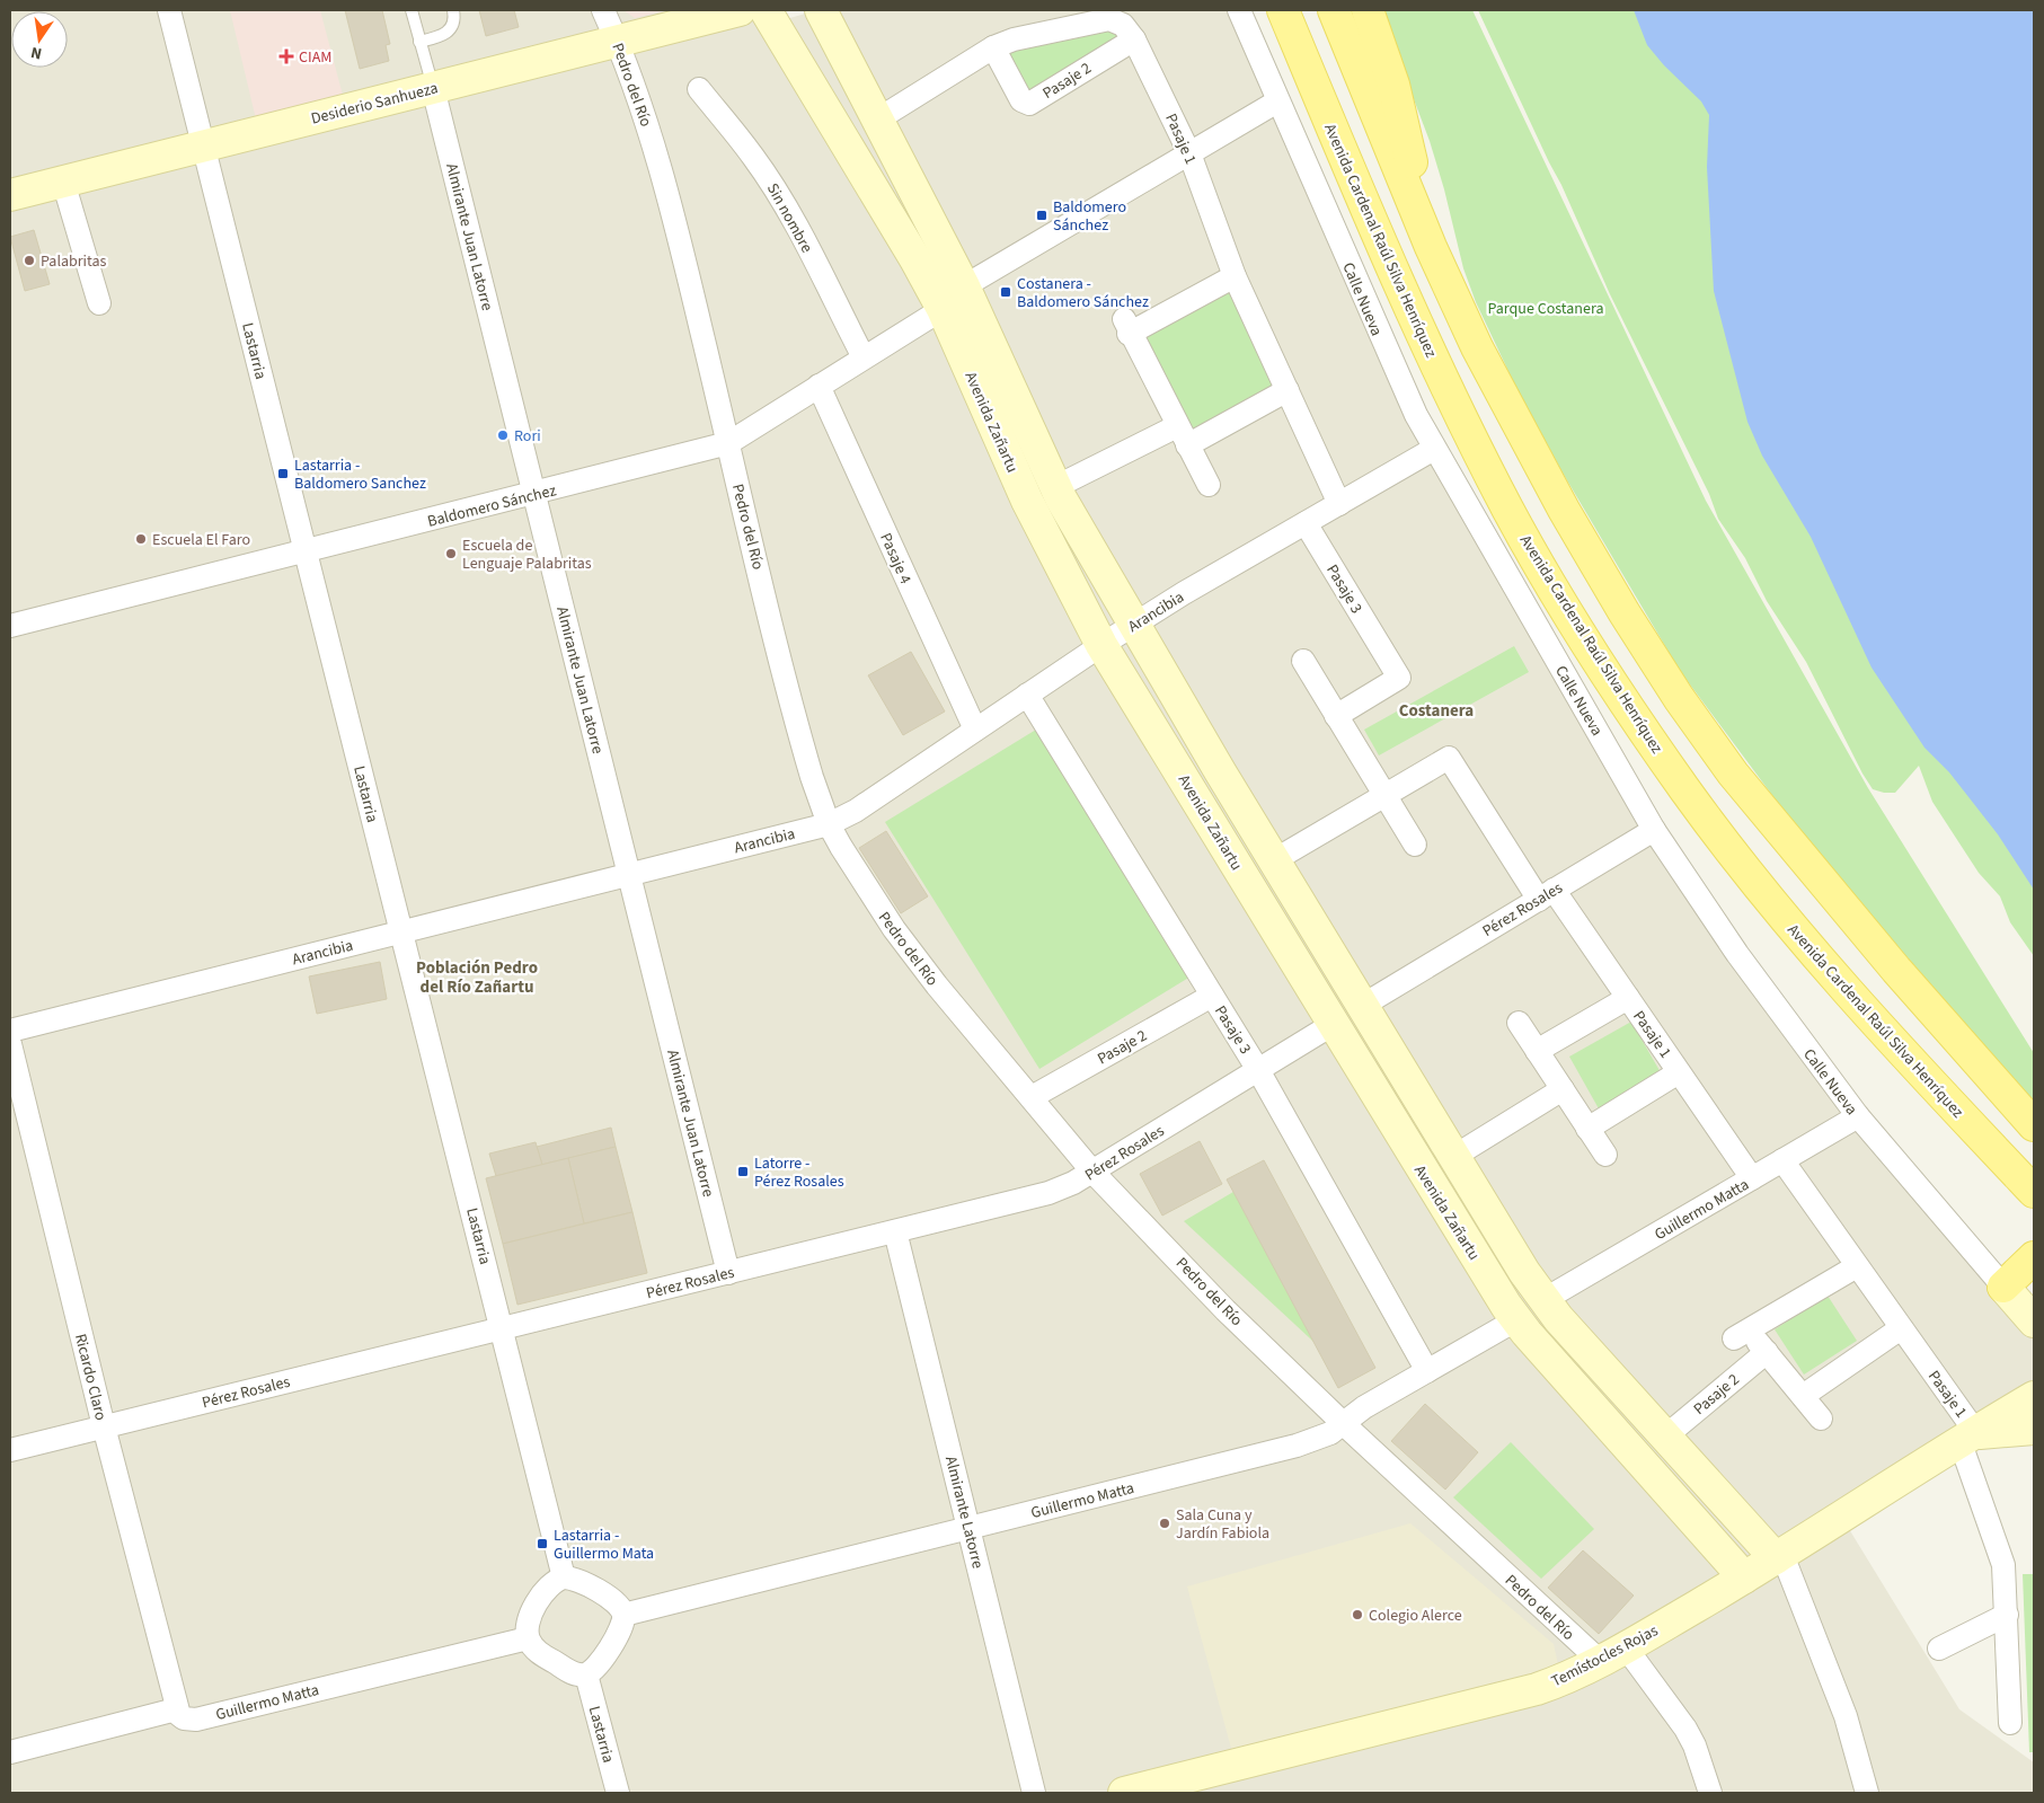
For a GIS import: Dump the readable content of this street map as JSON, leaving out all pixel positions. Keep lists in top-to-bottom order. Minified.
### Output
{"streets":{"main road":["Avenida Cardenal Raúl Silva Henríquez"],"street":["Pasaje 2","Pedro del Río","Desiderio Sanhueza","Pasaje 1","Sin nombre","Almirante Juan Latorre","Calle Nueva","Lastarria","Avenida Zañartu","Baldomero Sánchez","Pasaje 4","Pasaje 3","Arancibia","Pérez Rosales","Guillermo Matta","Ricardo Claro","Almirante Latorre","Temístocles Rojas"]},"crossings":[["Pasaje 2","Pedro del Río"],["Pasaje 2","Pasaje 1"],["Pasaje 2","Avenida Zañartu"],["Pasaje 2","Pasaje 3"],["Pedro del Río","Desiderio Sanhueza"],["Pedro del Río","Baldomero Sánchez"],["Pedro del Río","Arancibia"],["Pedro del Río","Pérez Rosales"],["Pedro del Río","Guillermo Matta"],["Pedro del Río","Temístocles Rojas"],["Desiderio Sanhueza","Almirante Juan Latorre"],["Desiderio Sanhueza","Lastarria"],["Pasaje 1","Avenida Zañartu"],["Pasaje 1","Arancibia"],["Pasaje 1","Pérez Rosales"],["Pasaje 1","Guillermo Matta"],["Pasaje 1","Temístocles Rojas"],["Sin nombre","Baldomero Sánchez"],["Almirante Juan Latorre","Baldomero Sánchez"],["Almirante Juan Latorre","Arancibia"],["Almirante Juan Latorre","Pérez Rosales"],["Calle Nueva","Arancibia"],["Calle Nueva","Pérez Rosales"],["Calle Nueva","Guillermo Matta"],["Lastarria","Baldomero Sánchez"],["Lastarria","Arancibia"],["Lastarria","Pérez Rosales"],["Lastarria","Guillermo Matta"],["Avenida Zañartu","Baldomero Sánchez"],["Avenida Zañartu","Arancibia"],["Avenida Zañartu","Pérez Rosales"],["Avenida Zañartu","Guillermo Matta"],["Avenida Zañartu","Temístocles Rojas"],["Baldomero Sánchez","Pasaje 4"],["Pasaje 4","Arancibia"],["Pasaje 3","Arancibia"],["Pasaje 3","Pérez Rosales"],["Pasaje 3","Guillermo Matta"],["Pérez Rosales","Ricardo Claro"],["Pérez Rosales","Almirante Latorre"],["Guillermo Matta","Ricardo Claro"],["Guillermo Matta","Almirante Latorre"]],"districts":["Costanera","Población Pedro del Río Zañartu"],"parks":["Parque Costanera"],"places":{"health":["CIAM"],"transit":["Baldomero Sánchez","Costanera - Baldomero Sánchez","Lastarria - Baldomero Sanchez","Latorre - Pérez Rosales","Lastarria - Guillermo Mata"],"other":["Palabritas","Rori","Escuela El Faro","Escuela de Lenguaje Palabritas","Sala Cuna y Jardín Fabiola","Colegio Alerce"]},"north":"bottom"}
